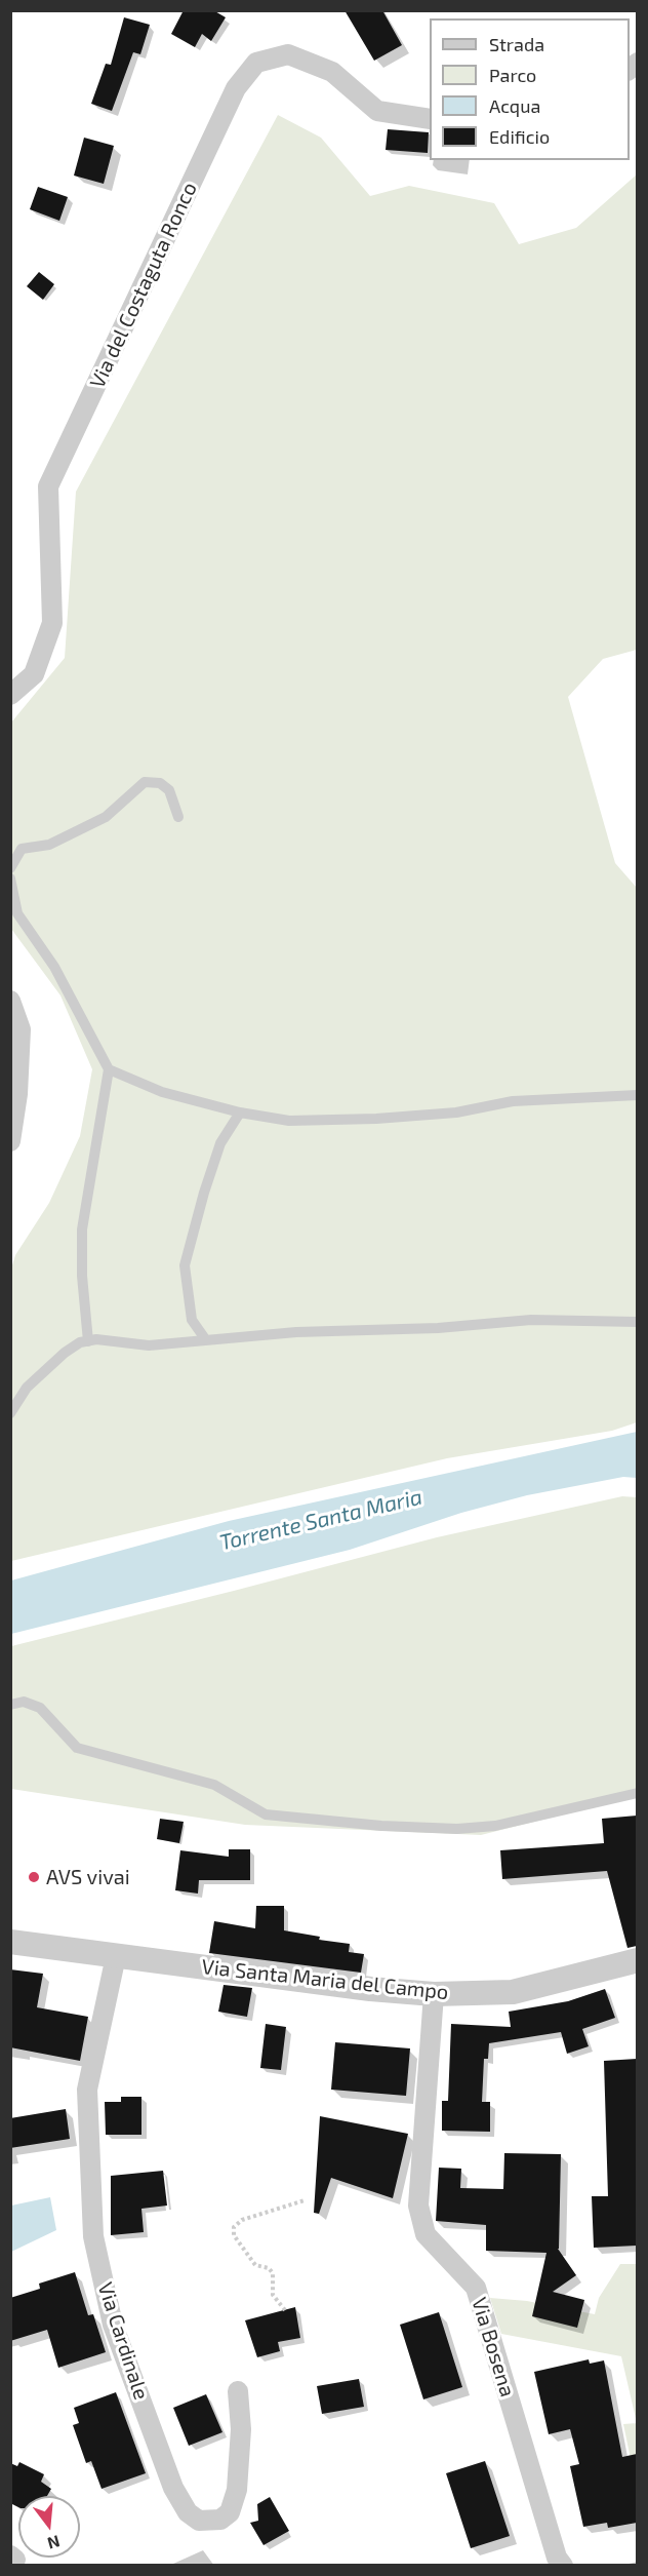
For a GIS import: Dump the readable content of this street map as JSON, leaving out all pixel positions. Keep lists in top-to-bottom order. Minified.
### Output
{"streets":{"street":["Via del Costaguta Ronco","Via Santa Maria del Campo","Via Cardinale","Via Bosena"]},"crossings":[["Via Santa Maria del Campo","Via Cardinale"],["Via Santa Maria del Campo","Via Bosena"]],"water":["Torrente Santa Maria"],"places":["AVS vivai"],"legend":["Strada","Parco","Acqua","Edificio"],"north":"bottom"}
